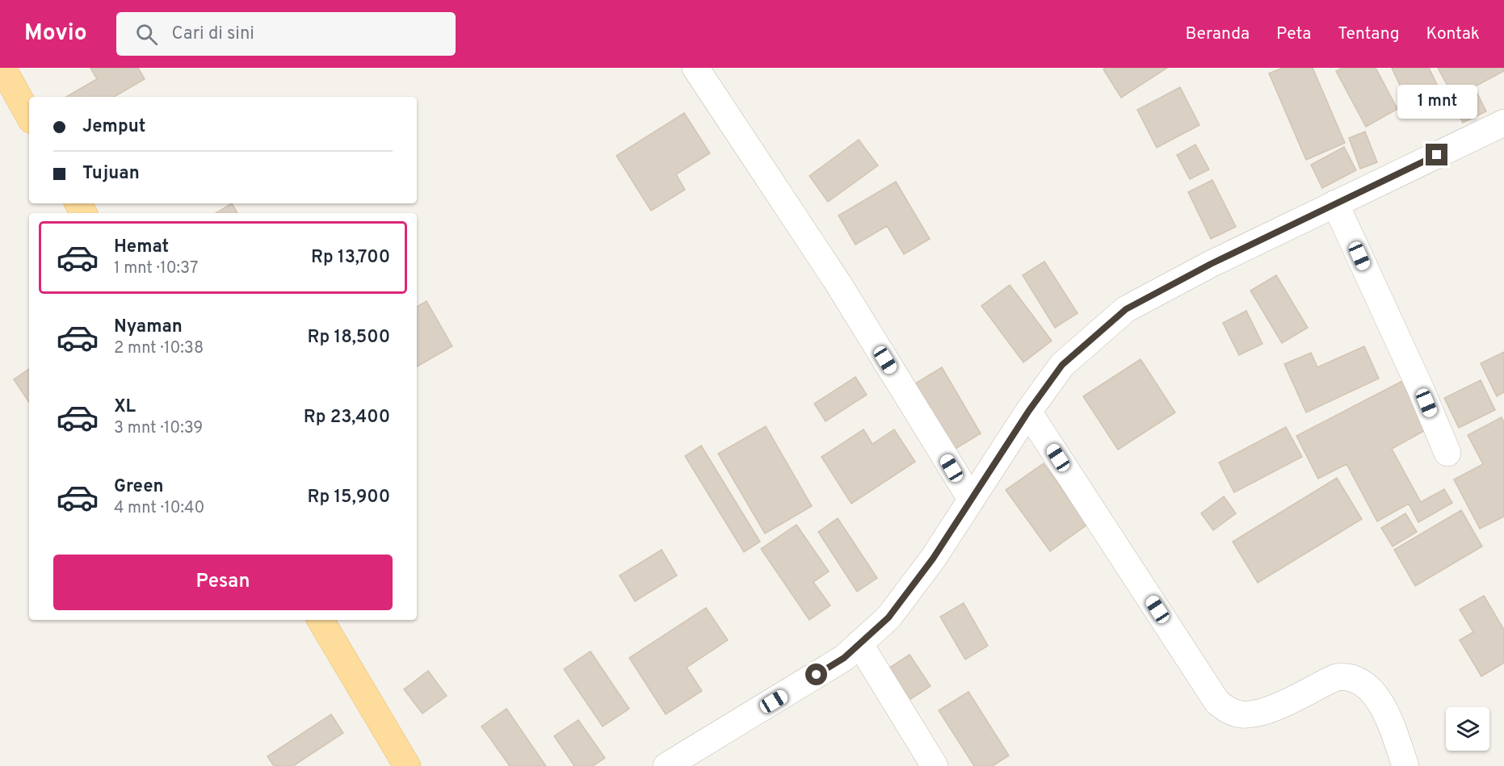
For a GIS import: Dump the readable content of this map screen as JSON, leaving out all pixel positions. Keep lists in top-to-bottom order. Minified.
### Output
{"page":{"header":"Movio","search":"Cari di sini","nav":["Beranda","Peta","Tentang","Kontak"],"bubble":"1 mnt","banner":["Jemput","Tujuan"],"list":[{"name":"Hemat","note":"1 mnt · 10:37","value":"Rp 13,700"},{"name":"Nyaman","note":"2 mnt · 10:38","value":"Rp 18,500"},{"name":"XL","note":"3 mnt · 10:39","value":"Rp 23,400"},{"name":"Green","note":"4 mnt · 10:40","value":"Rp 15,900"}],"buttons":"Pesan"}}
